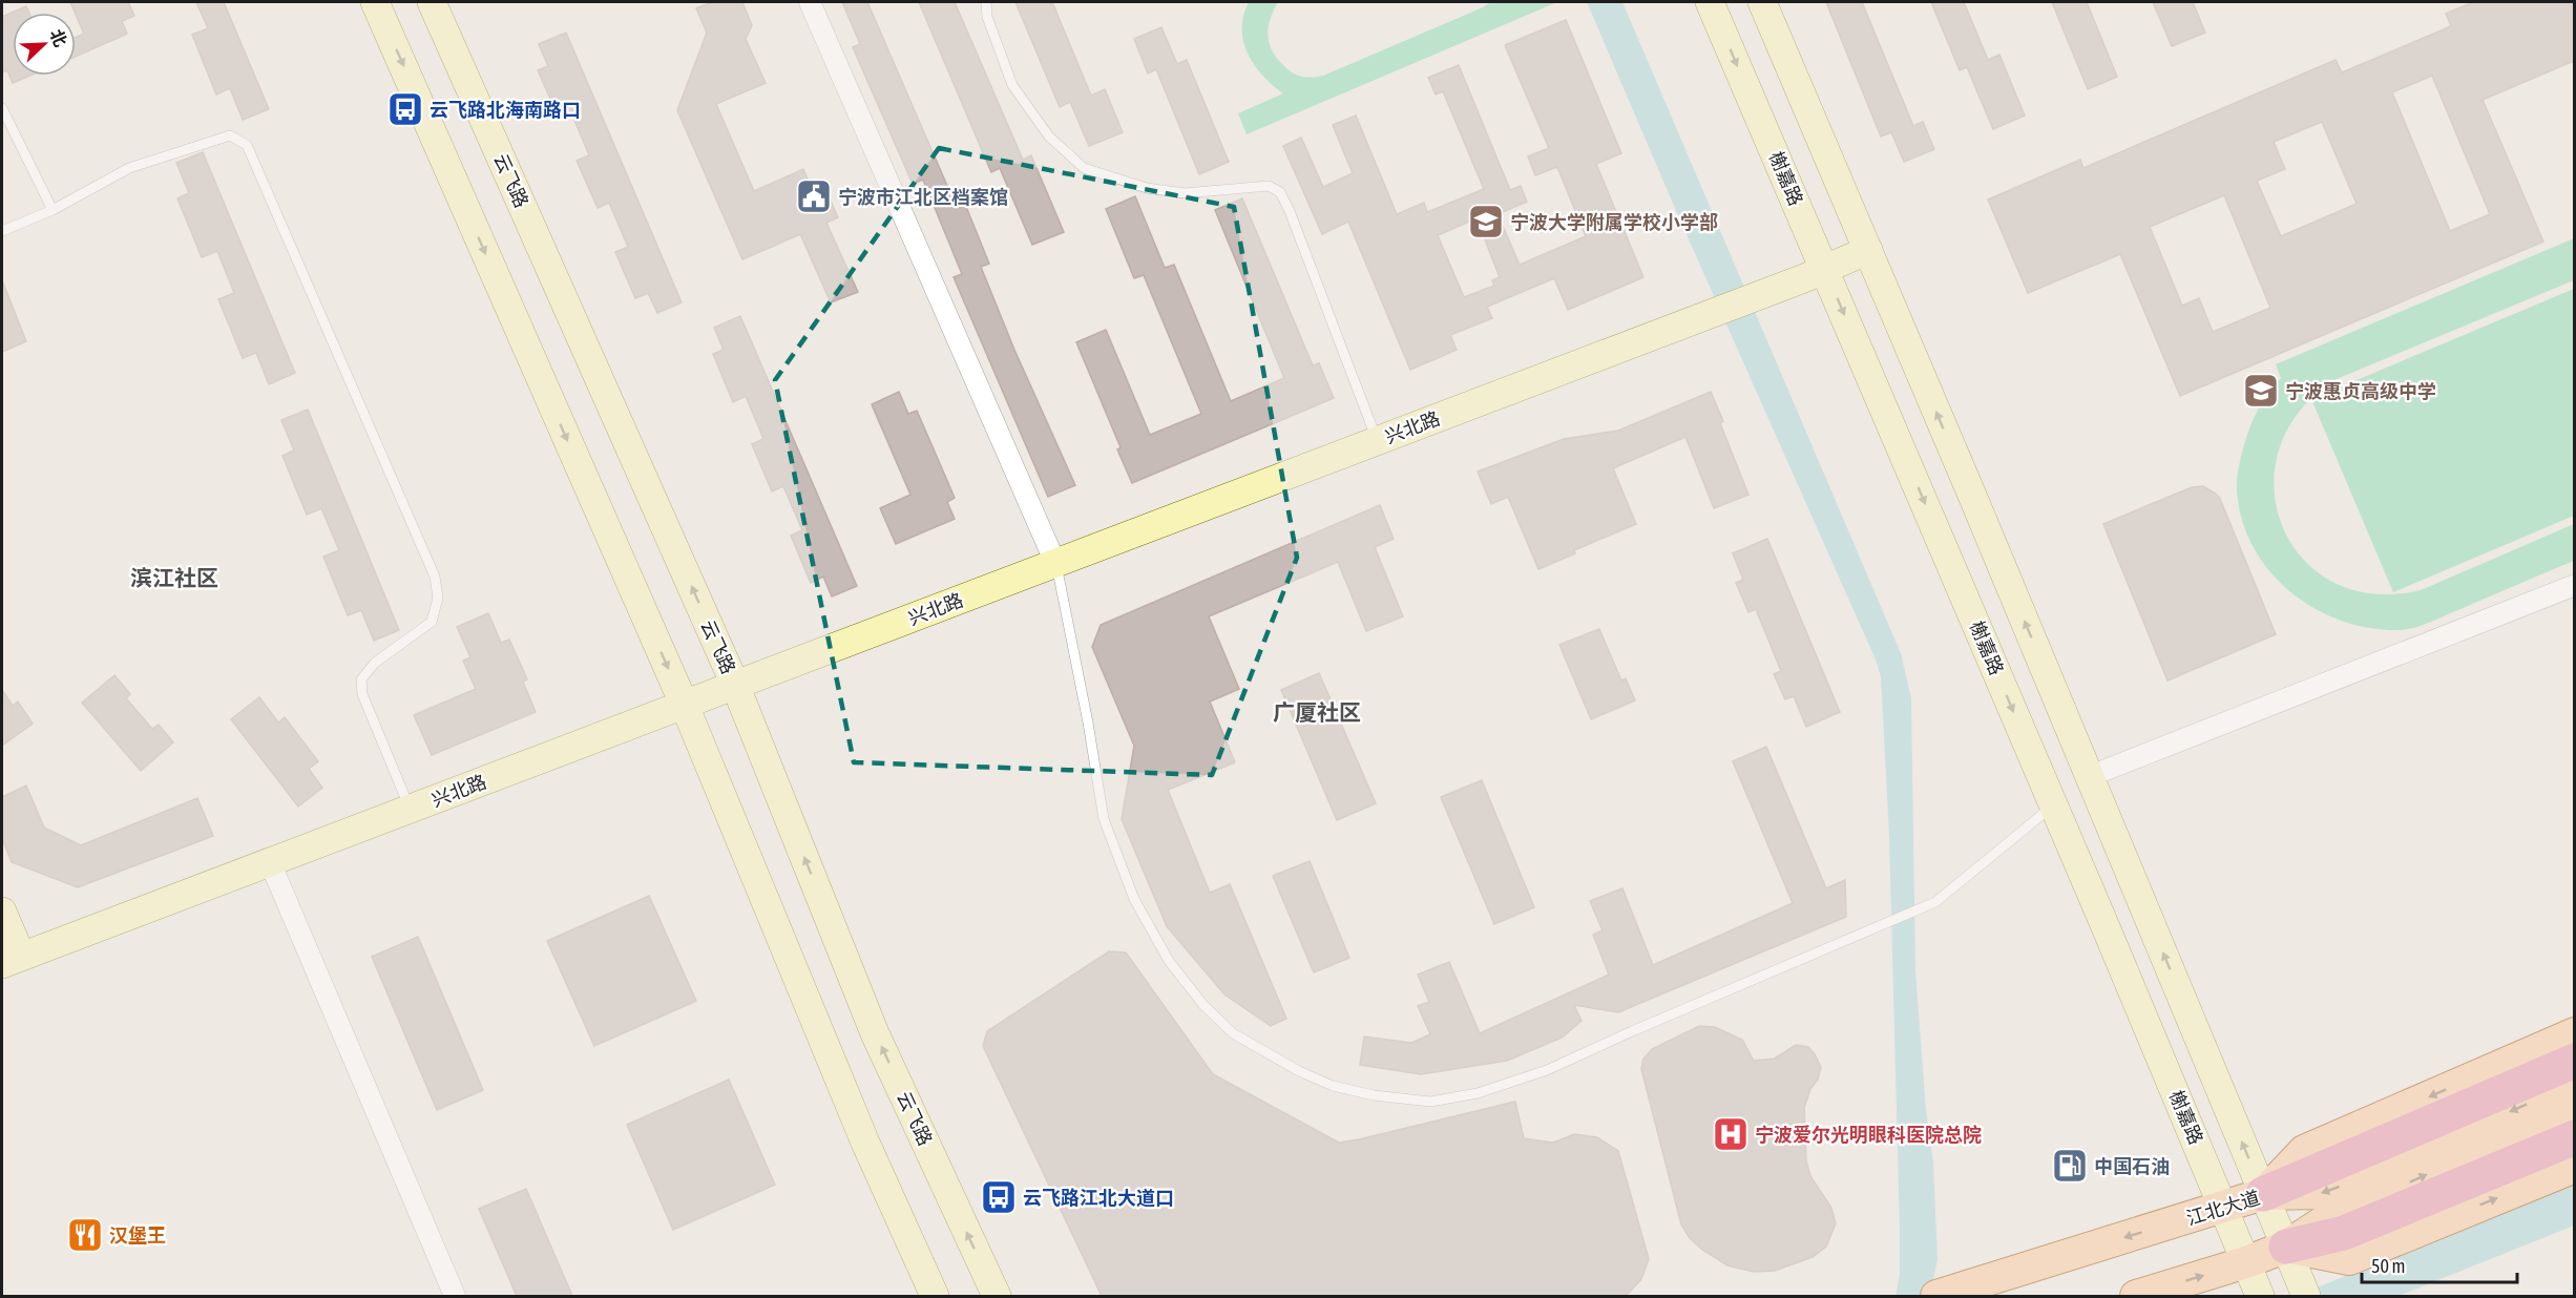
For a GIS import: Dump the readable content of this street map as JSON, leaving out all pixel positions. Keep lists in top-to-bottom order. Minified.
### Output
{"streets":{"main road":["榭嘉路","云飞路","兴北路","江北大道"]},"crossings":[["榭嘉路","兴北路"],["榭嘉路","江北大道"],["云飞路","兴北路"]],"districts":["滨江社区","广厦社区"],"places":{"bus stop":["云飞路北海南路口","云飞路江北大道口"],"public building":["宁波市江北区档案馆"],"school or university":["宁波大学附属学校小学部","宁波惠贞高级中学"],"hospital":["宁波爱尔光明眼科医院总院"],"fuel station":["中国石油"],"restaurant":["汉堡王"]},"scale_bar":"50 m","north":"top right"}
